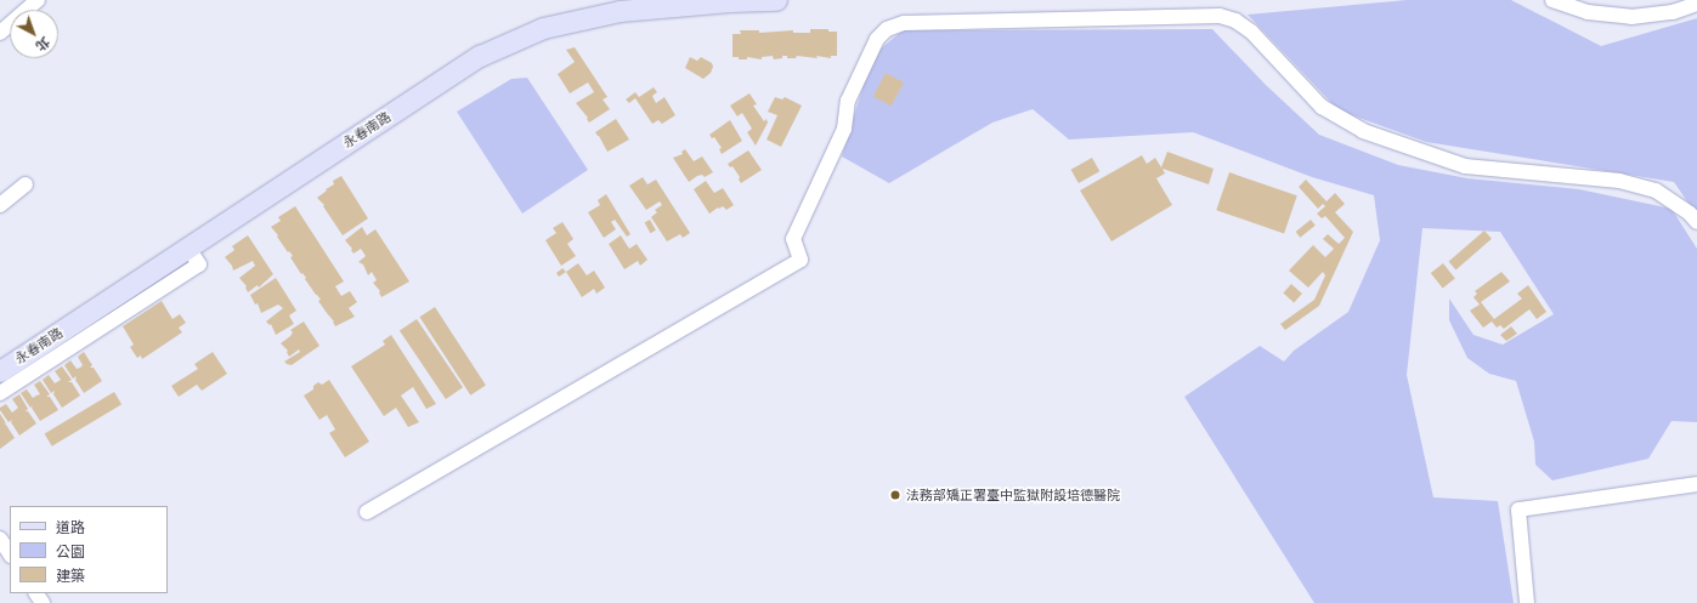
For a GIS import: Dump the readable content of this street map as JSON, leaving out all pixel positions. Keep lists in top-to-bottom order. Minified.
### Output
{"streets":{"street":["永春南路"]},"places":["法務部矯正署臺中監獄附設培德醫院"],"legend":["道路","公園","建築"],"north":"bottom right"}
